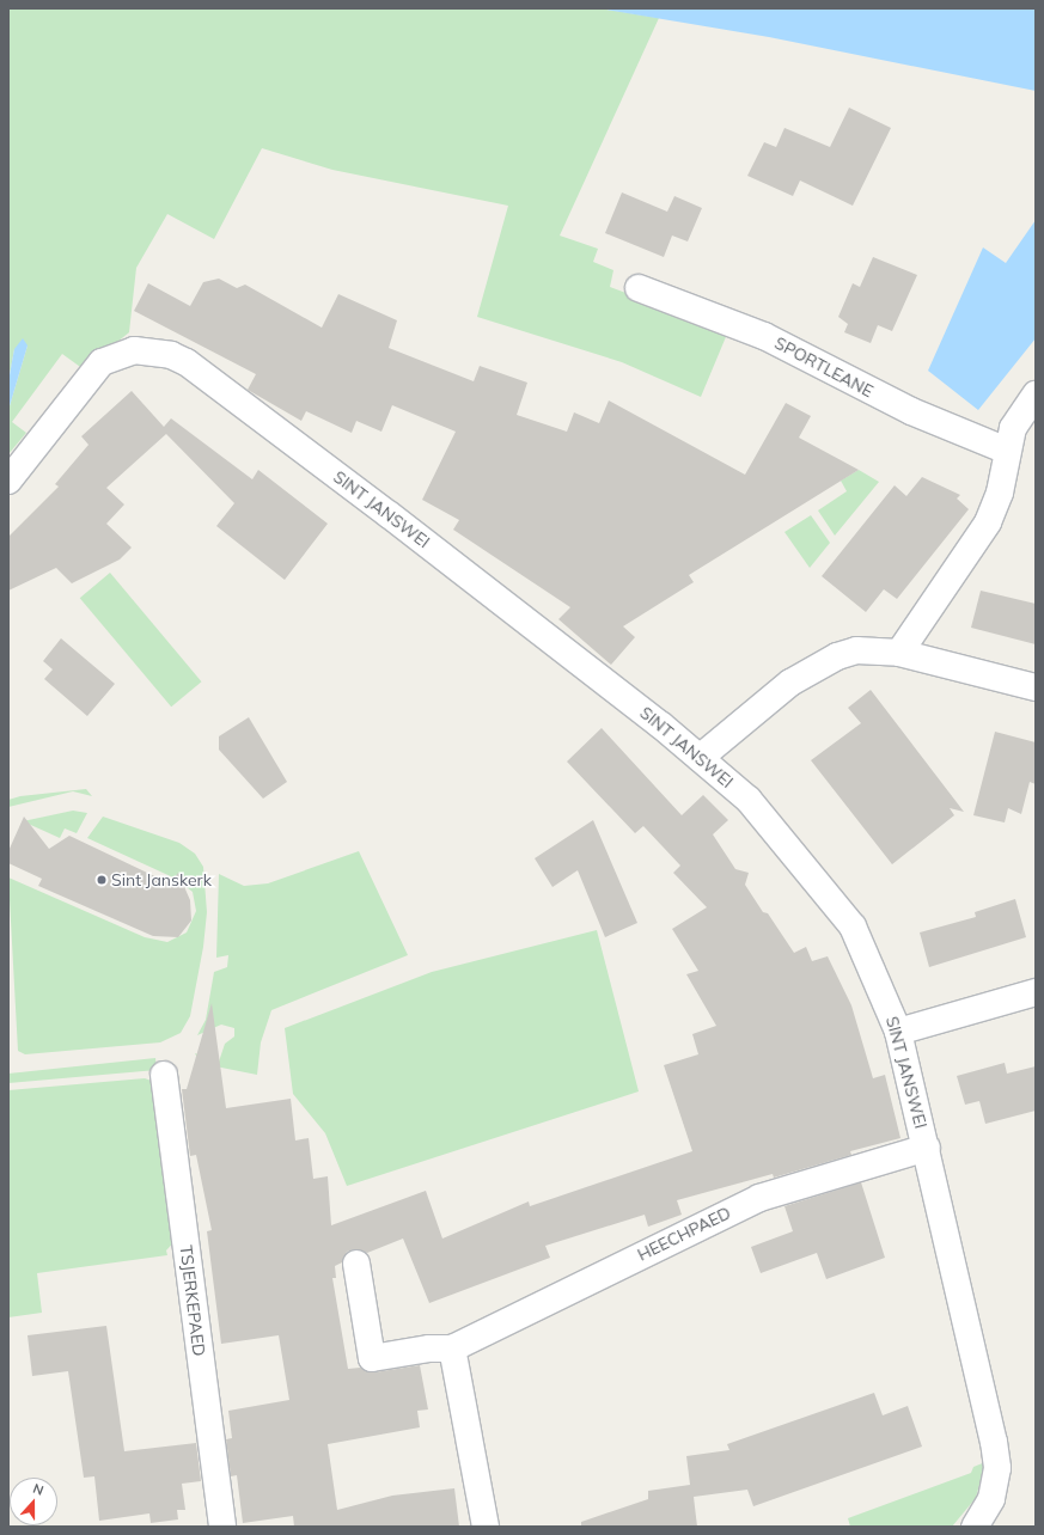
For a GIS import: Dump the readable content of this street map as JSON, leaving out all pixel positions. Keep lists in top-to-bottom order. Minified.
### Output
{"streets":{"street":["SPORTLEANE","SINT JANSWEI","HEECHPAED","TSJERKEPAED"]},"crossings":[["SINT JANSWEI","HEECHPAED"]],"places":["Sint Janskerk"],"north":"top"}
